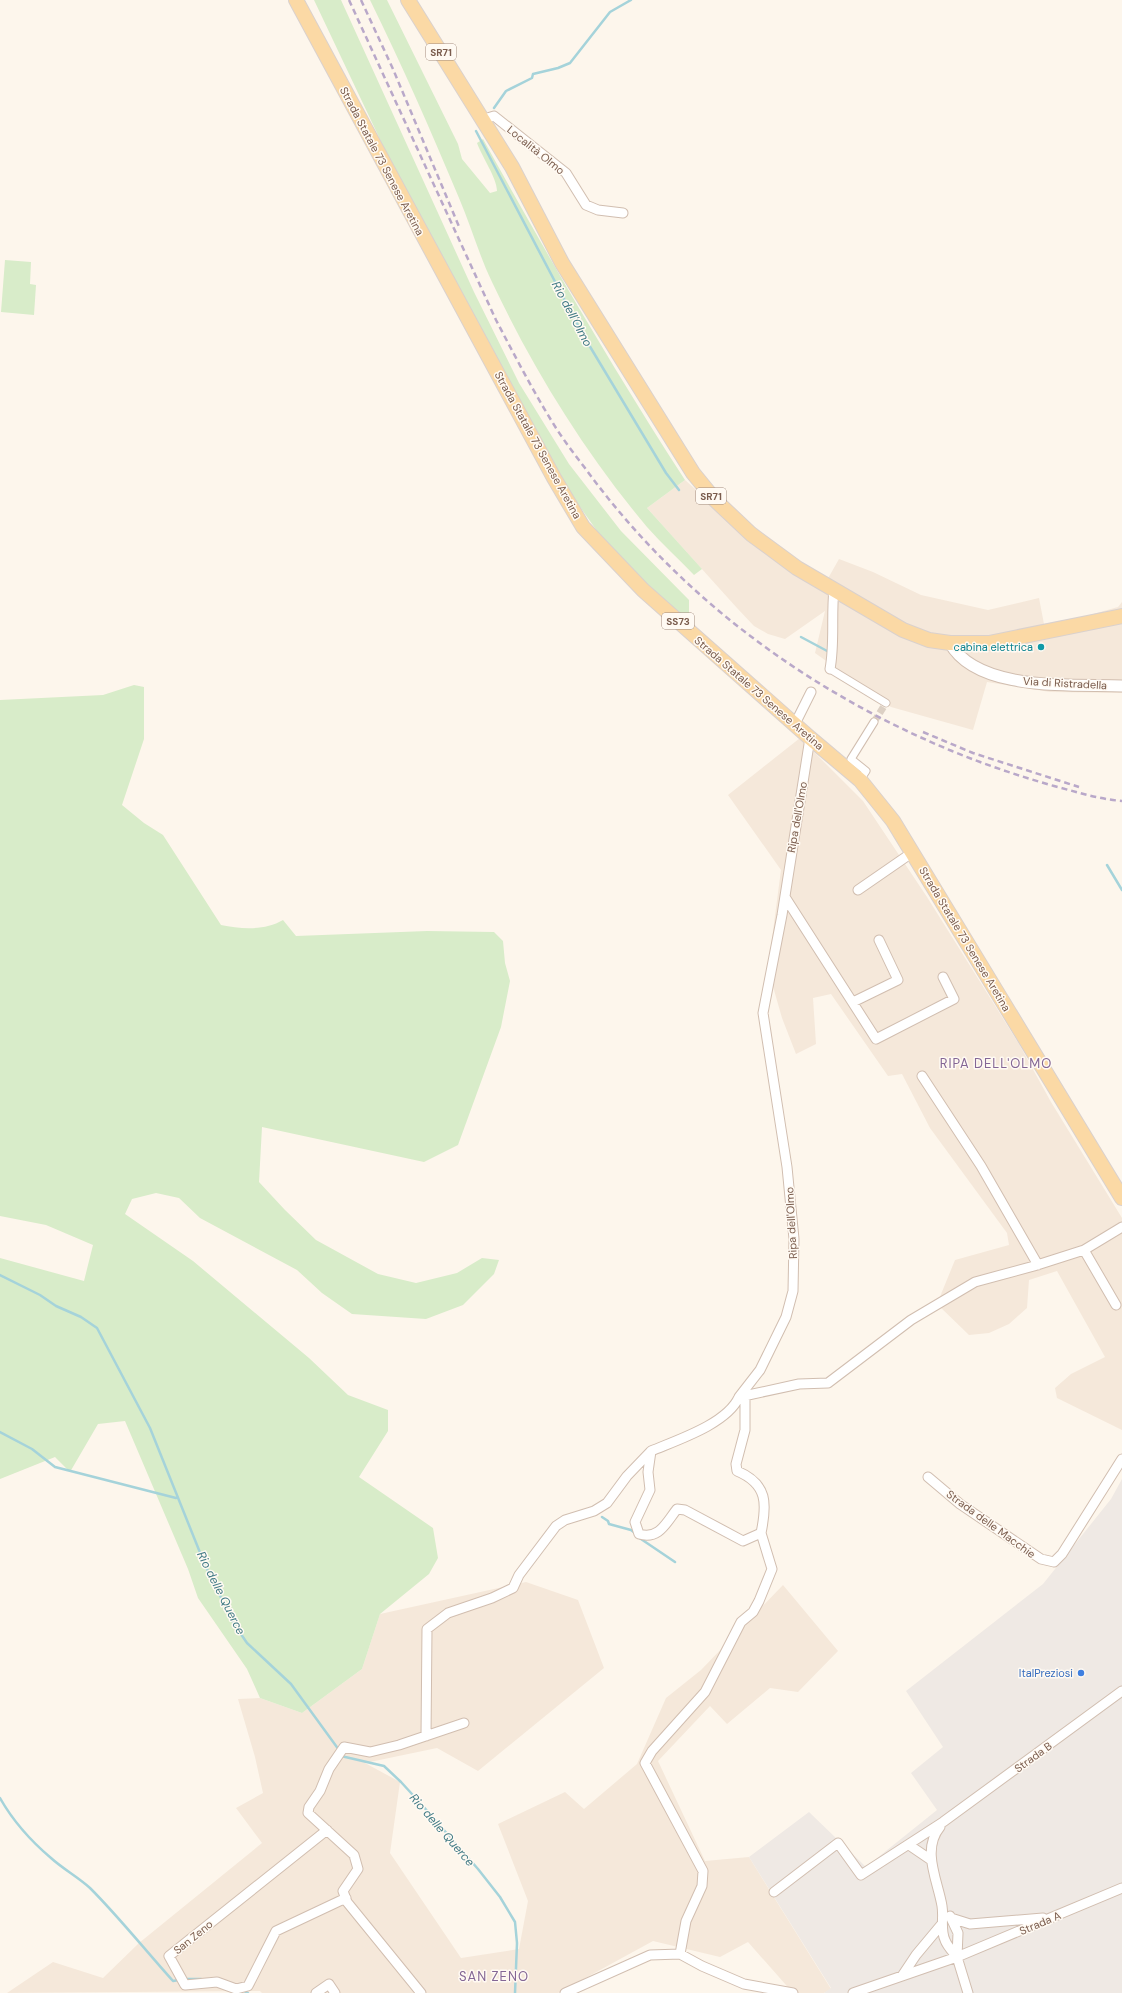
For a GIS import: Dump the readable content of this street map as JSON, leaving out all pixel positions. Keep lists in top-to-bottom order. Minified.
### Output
{"streets":{"main road":["SR71","Strada Statale 73 Senese Aretina","SS73"],"street":["Località Olmo","Via di Ristradella","Ripa dell'Olmo","Strada delle Macchie","Strada B","Strada A","San Zeno"]},"crossings":[["SR71","Località Olmo"],["SR71","Via di Ristradella"],["Strada Statale 73 Senese Aretina","Ripa dell'Olmo"],["Strada B","Strada A"]],"districts":["RIPA DELL'OLMO","SAN ZENO"],"water":["Rio dell'Olmo","Rio delle Querce"],"places":["cabina elettrica","ItalPreziosi"]}
